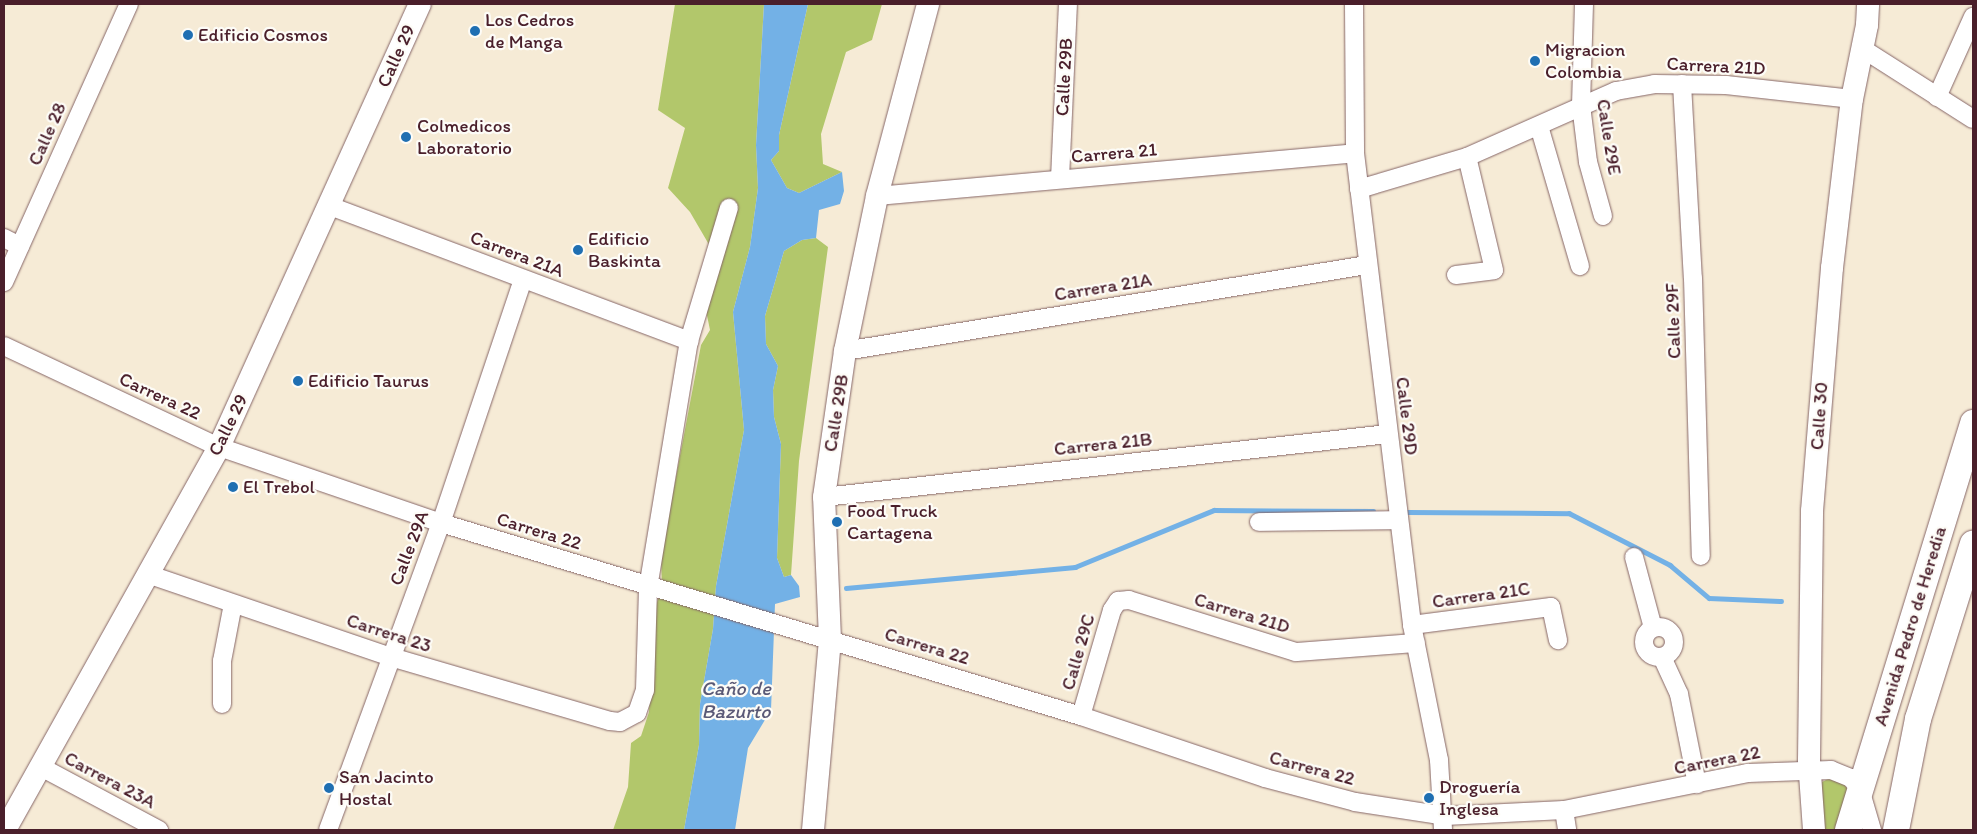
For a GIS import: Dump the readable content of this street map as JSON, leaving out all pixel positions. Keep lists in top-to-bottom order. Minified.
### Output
{"streets":{"highway":["Avenida Pedro de Heredia"],"main road":["Calle 29","Calle 29B","Calle 30"],"street":["Carrera 21D","Calle 28","Calle 29E","Carrera 21","Carrera 21A","Calle 29F","Carrera 22","Calle 29D","Carrera 21B","Calle 29A","Carrera 21C","Carrera 23","Calle 29C","Carrera 23A"]},"crossings":[["Calle 29","Carrera 21A"],["Calle 29","Carrera 22"],["Calle 29","Carrera 23"],["Calle 29","Carrera 23A"],["Carrera 21D","Calle 29E"],["Carrera 21D","Calle 29F"],["Carrera 21D","Calle 29D"],["Carrera 21D","Calle 30"],["Carrera 21D","Calle 29C"],["Calle 29B","Carrera 21"],["Calle 29B","Carrera 21A"],["Calle 29B","Carrera 22"],["Calle 29B","Carrera 21B"],["Carrera 21","Calle 29D"],["Carrera 21A","Calle 29D"],["Carrera 21A","Calle 29A"],["Carrera 22","Calle 29D"],["Carrera 22","Calle 30"],["Carrera 22","Calle 29A"],["Carrera 22","Avenida Pedro de Heredia"],["Carrera 22","Carrera 23"],["Carrera 22","Calle 29C"],["Calle 29D","Carrera 21B"],["Calle 29D","Carrera 21C"],["Calle 29A","Carrera 23"]],"water":["Caño de Bazurto"],"places":["Los Cedros de Manga","Edificio Cosmos","Migracion Colombia","Colmedicos Laboratorio","Edificio Baskinta","Edificio Taurus","El Trebol","Food Truck Cartagena","San Jacinto Hostal","Droguería Inglesa"]}
